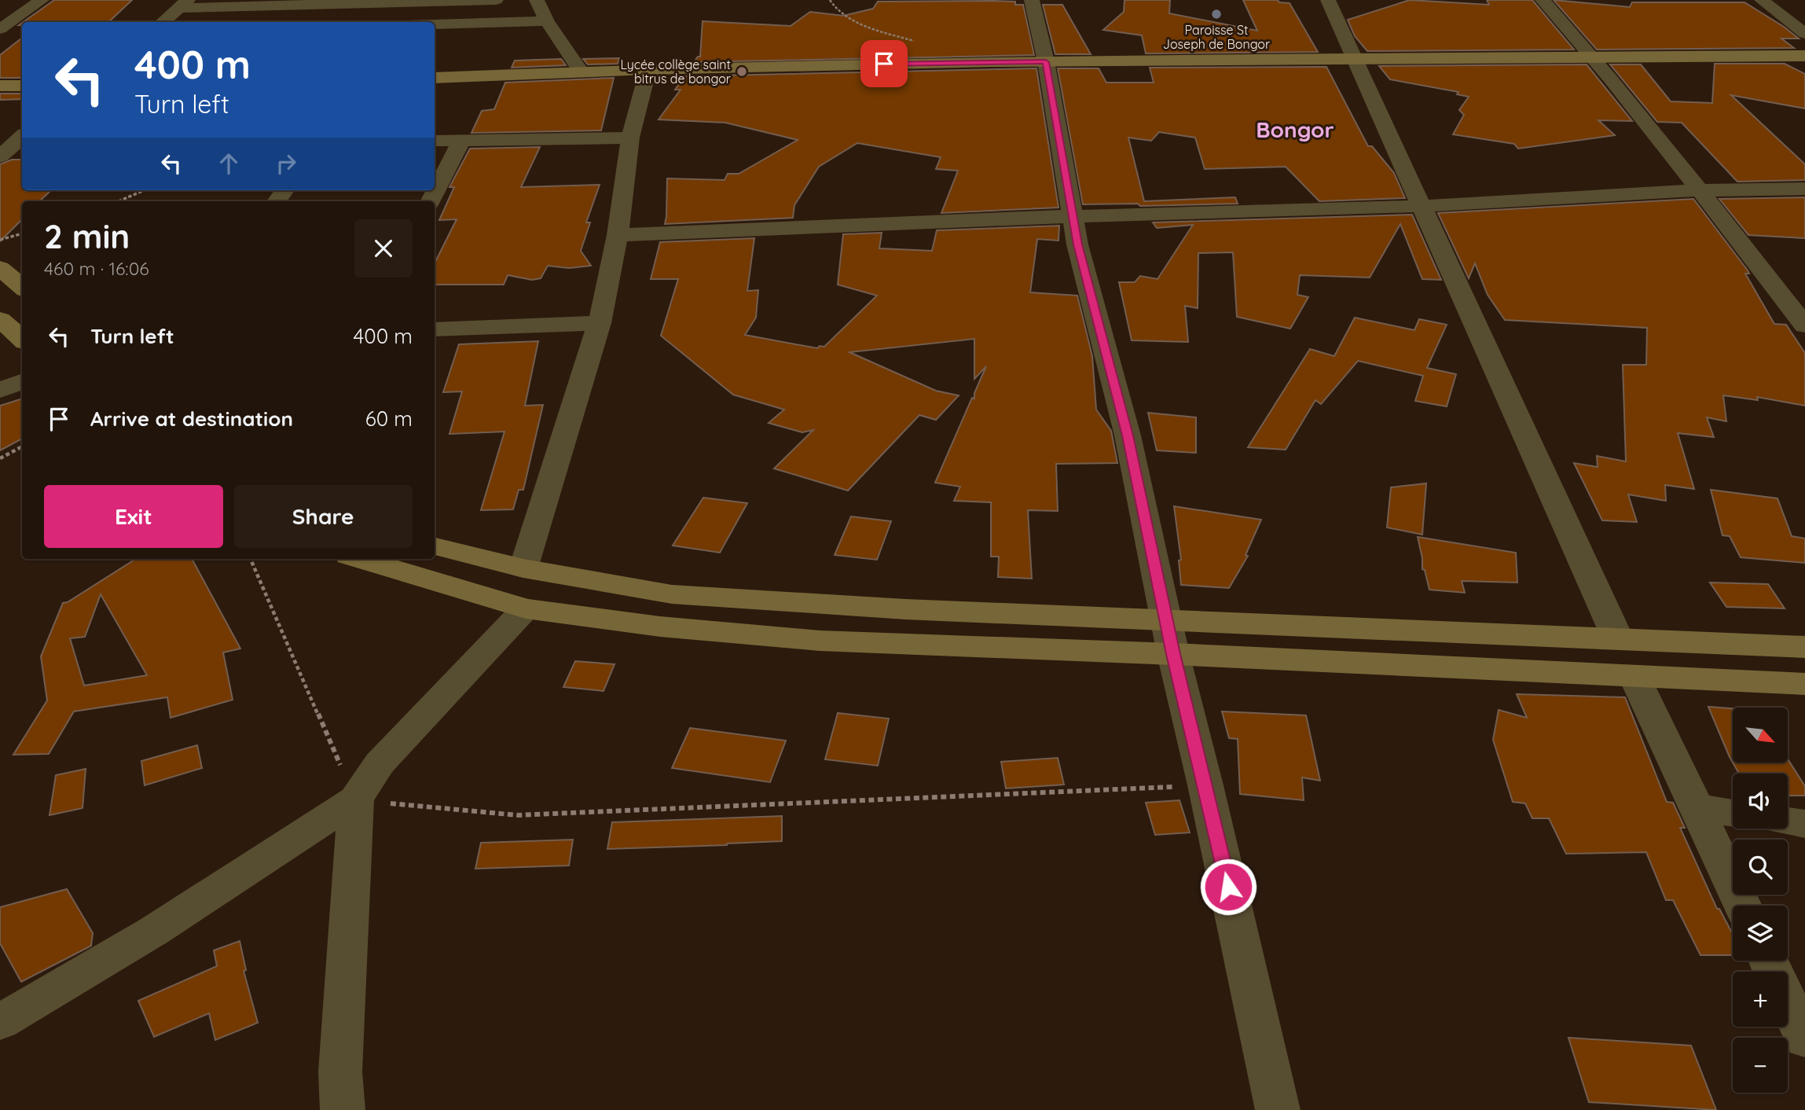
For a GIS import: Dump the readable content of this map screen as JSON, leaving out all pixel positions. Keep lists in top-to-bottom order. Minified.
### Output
{"districts":["Bongor"],"places":["Paroisse St Joseph de Bongor","Lycée collège saint bitrus de bongor"],"north":"bottom right","page":{"turn":["400 m","Turn left"],"heading":["2 min","460 m · 16:06"],"list":[{"name":"Turn left","value":"400 m"},{"name":"Arrive at destination","value":"60 m"}],"buttons":["Exit","Share"],"map_buttons":["+","−"]}}
